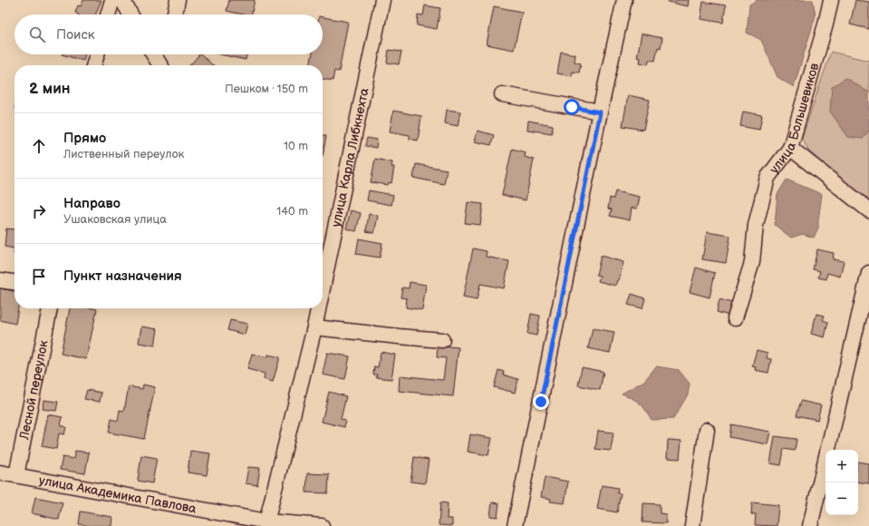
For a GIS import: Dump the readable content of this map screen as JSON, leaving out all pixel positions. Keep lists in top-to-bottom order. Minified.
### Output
{"streets":{"street":["улица Большевиков","улица Карла Либкнехта","Лесной переулок","улица Академика Павлова"]},"crossings":[["улица Карла Либкнехта","улица Академика Павлова"],["Лесной переулок","улица Академика Павлова"]],"page":{"search":"Поиск","heading":["2 мин","Пешком · 150 m"],"list":[["Прямо","Лиственный переулок","10 m"],["Направо","Ушаковская улица","140 m"],"Пункт назначения"],"map_buttons":["+","−"]}}
